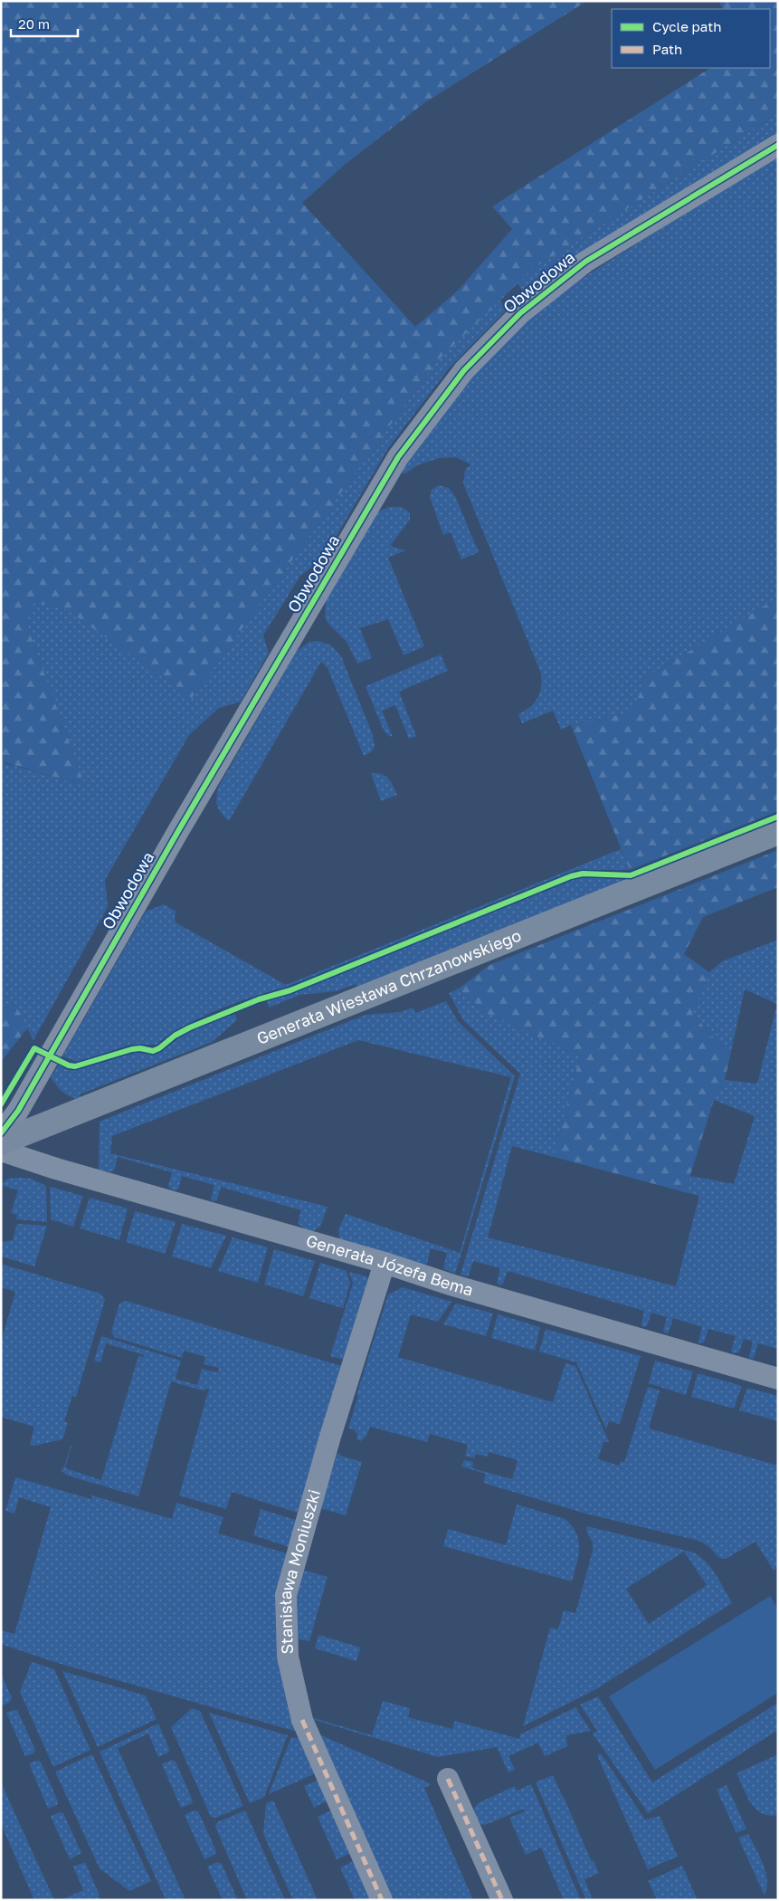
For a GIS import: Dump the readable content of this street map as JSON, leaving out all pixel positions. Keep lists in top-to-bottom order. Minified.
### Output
{"streets":{"street":["Obwodowa","Generała Wiesława Chrzanowskiego","Generała Józefa Bema","Stanisława Moniuszki"]},"crossings":[["Generała Józefa Bema","Stanisława Moniuszki"]],"legend":["Cycle path","Path"],"scale_bar":"20 m"}
